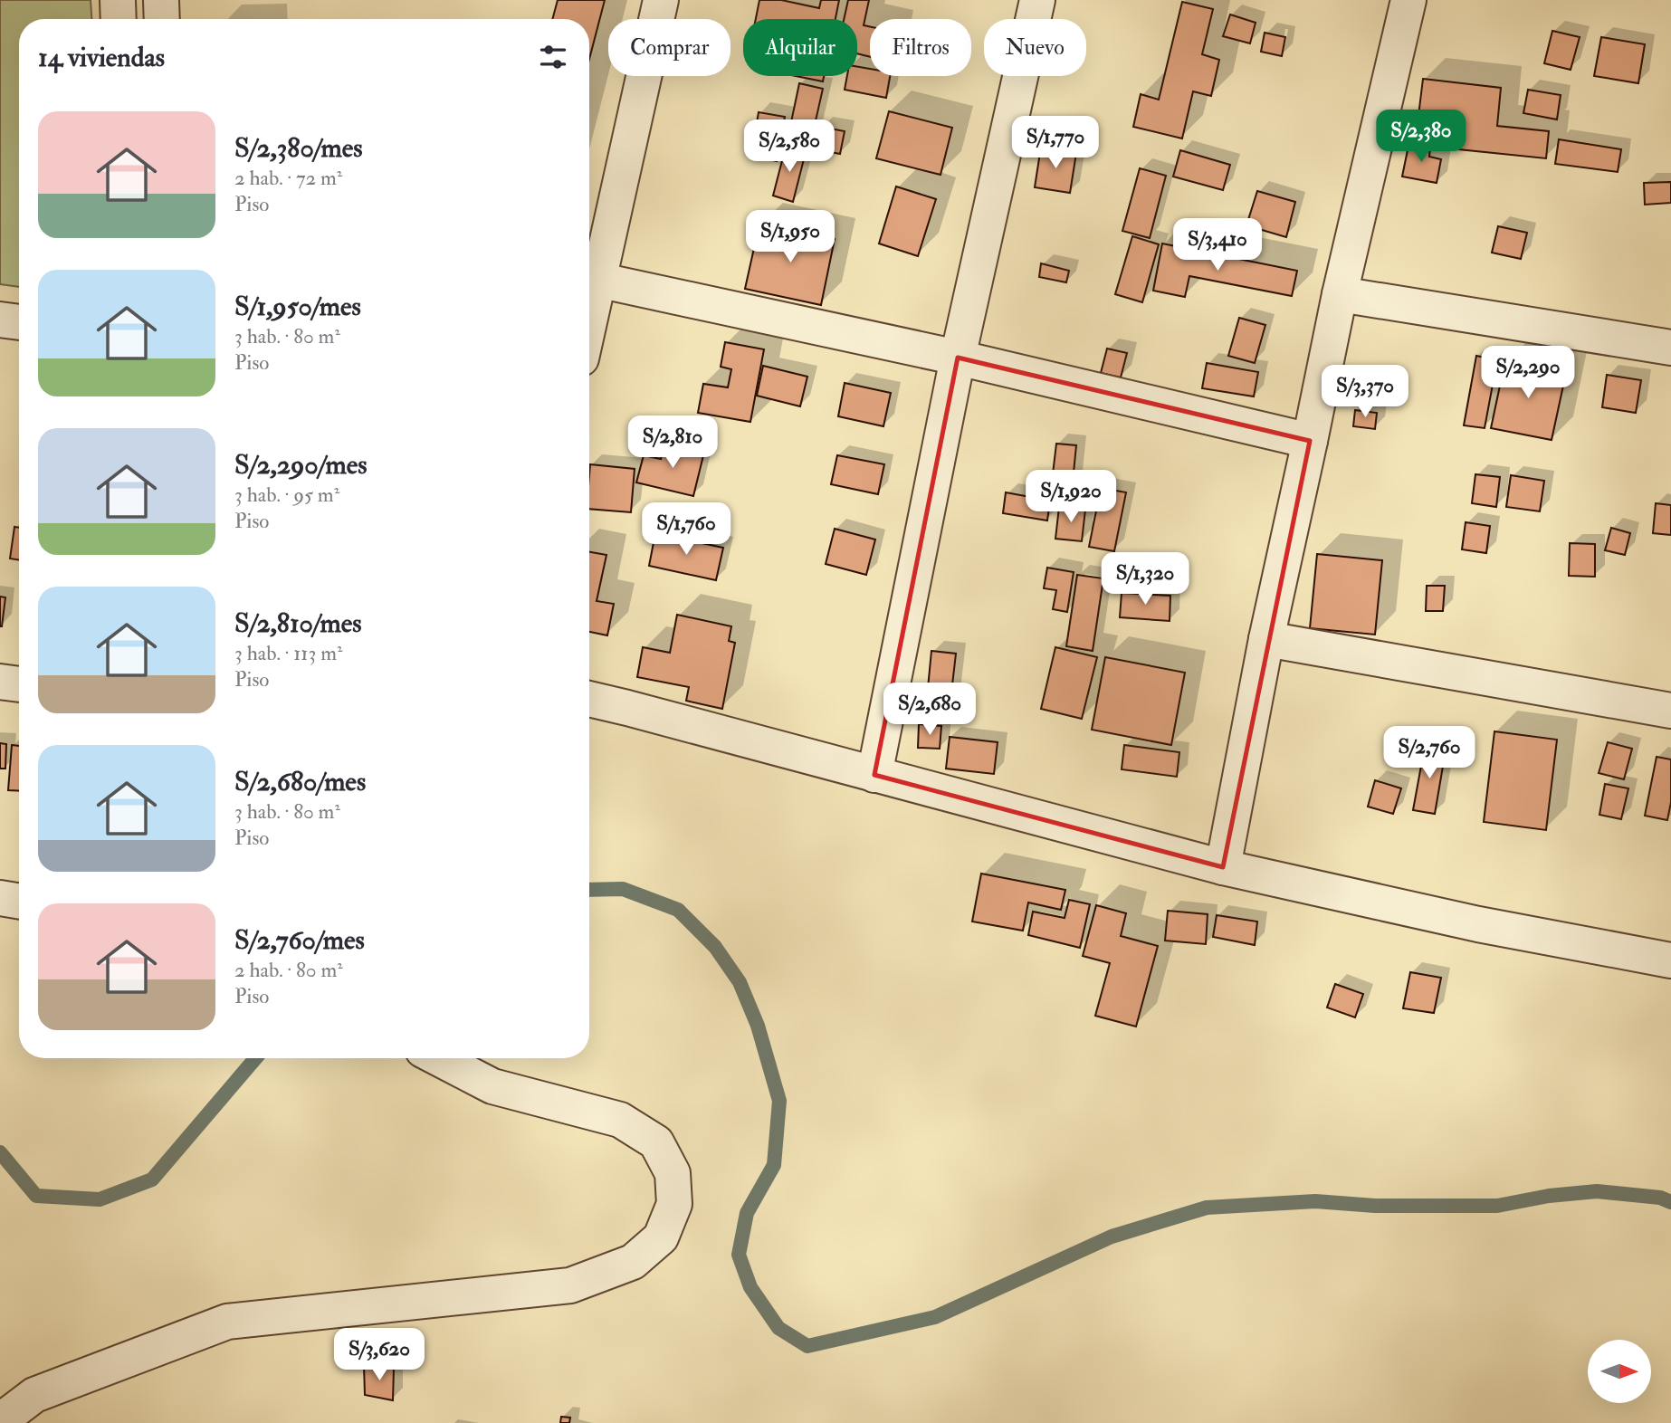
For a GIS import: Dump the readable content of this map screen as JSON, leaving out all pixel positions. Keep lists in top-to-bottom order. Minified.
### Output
{"north":"right","page":{"chip":["Comprar","Alquilar","Filtros","Nuevo"],"heading":"14 viviendas","list":[{"name":"S/2,380/mes","note":"2 hab. · 72 m² · Piso"},{"name":"S/1,950/mes","note":"3 hab. · 80 m² · Piso"},{"name":"S/2,290/mes","note":"3 hab. · 95 m² · Piso"},{"name":"S/2,810/mes","note":"3 hab. · 113 m² · Piso"},{"name":"S/2,680/mes","note":"3 hab. · 80 m² · Piso"},{"name":"S/2,760/mes","note":"2 hab. · 80 m² · Piso"}],"price":["S/2,380","S/1,770","S/2,580","S/1,950","S/3,410","S/2,290","S/3,370","S/2,810","S/1,920","S/1,760","S/1,320","S/2,680","S/2,760","S/3,620"]}}
